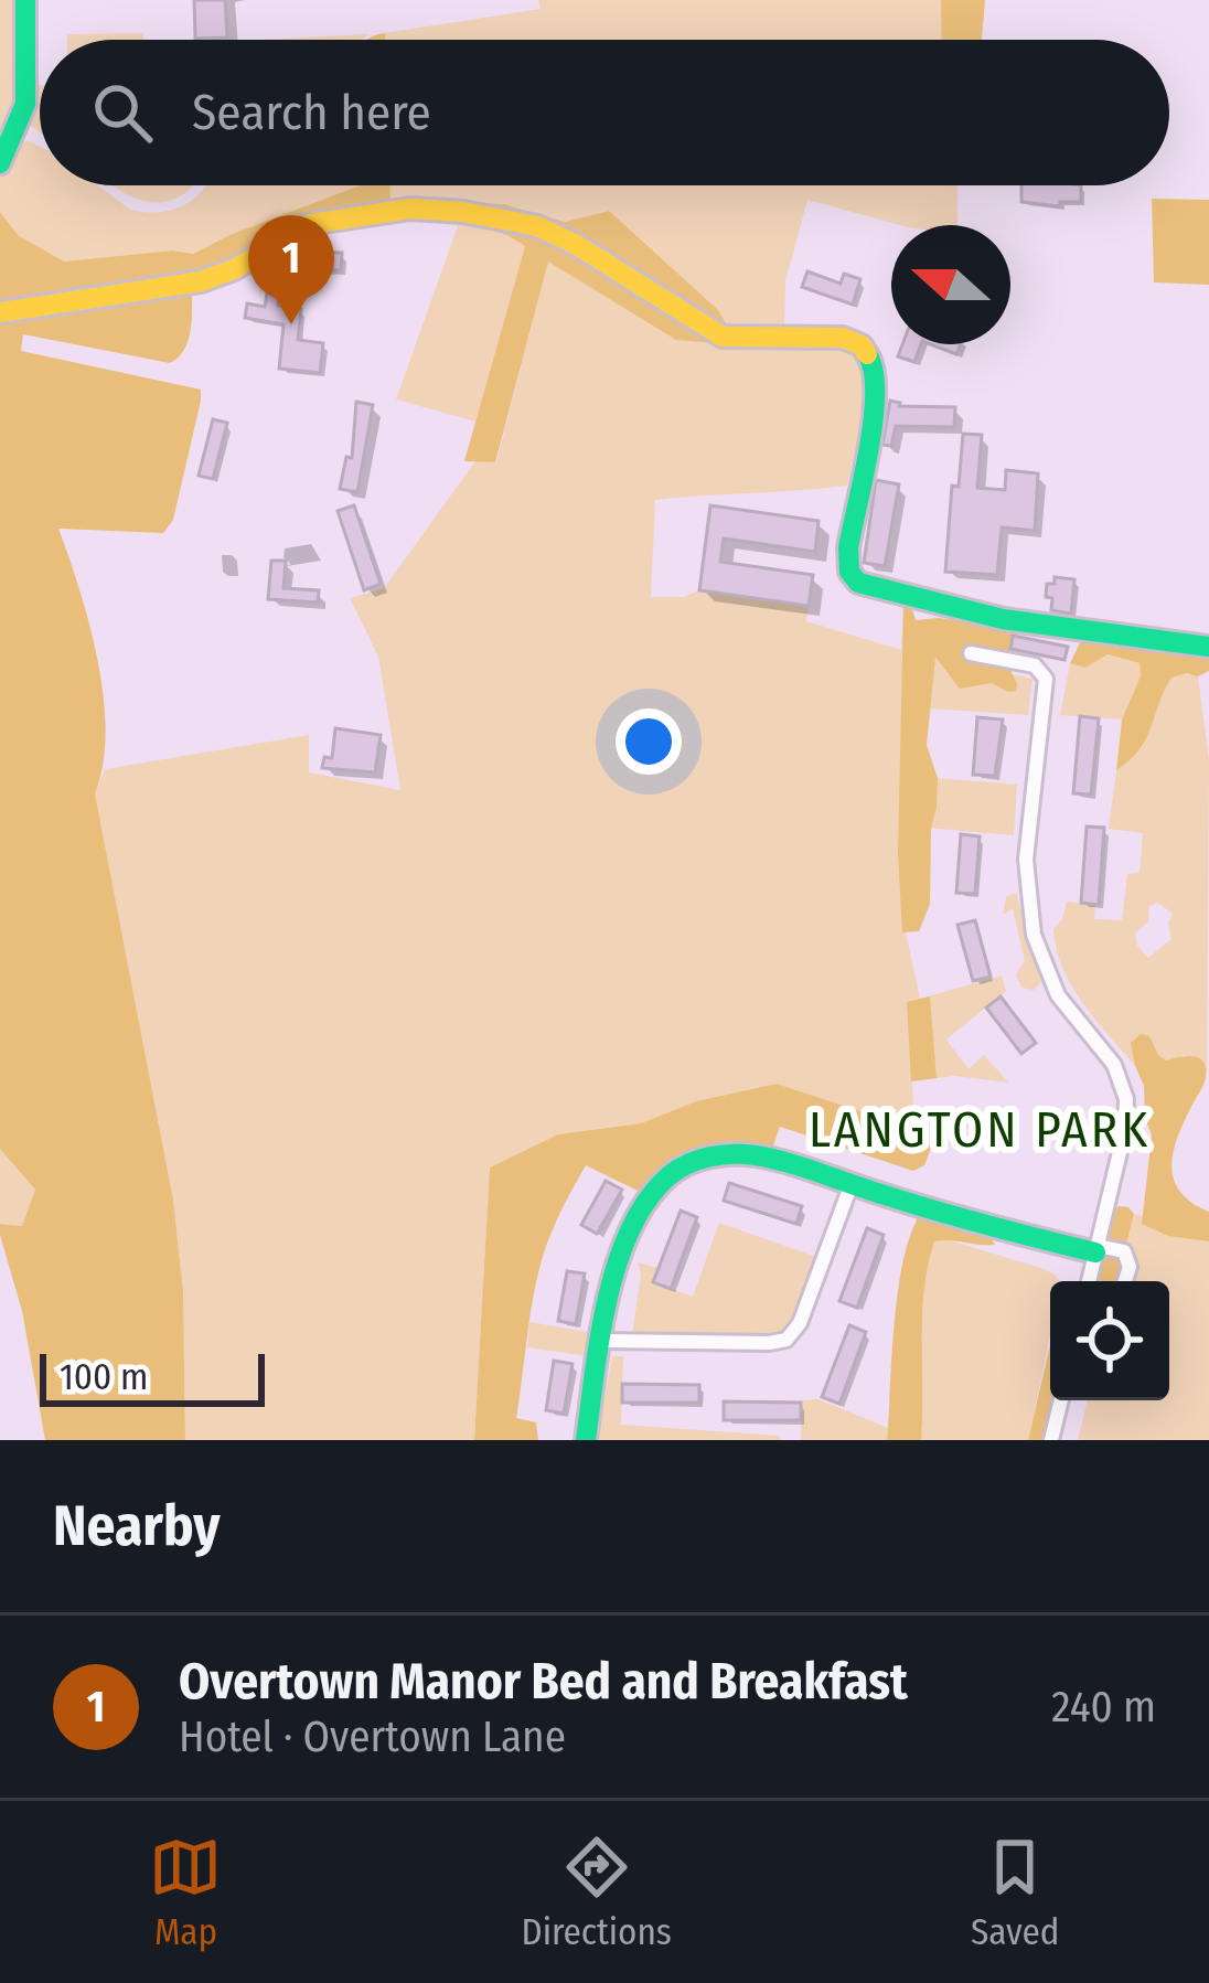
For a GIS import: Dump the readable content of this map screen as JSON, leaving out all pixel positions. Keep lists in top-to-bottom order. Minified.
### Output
{"districts":["LANGTON PARK"],"scale_bar":"100 m","north":"left","page":{"search":"Search here","pins":"1","scale":"100 m","heading":"Nearby","list":[{"mark":"1","name":"Overtown Manor Bed and Breakfast","note":"Hotel · Overtown Lane","value":"240 m"}],"nav":["Map","Directions","Saved"]}}
